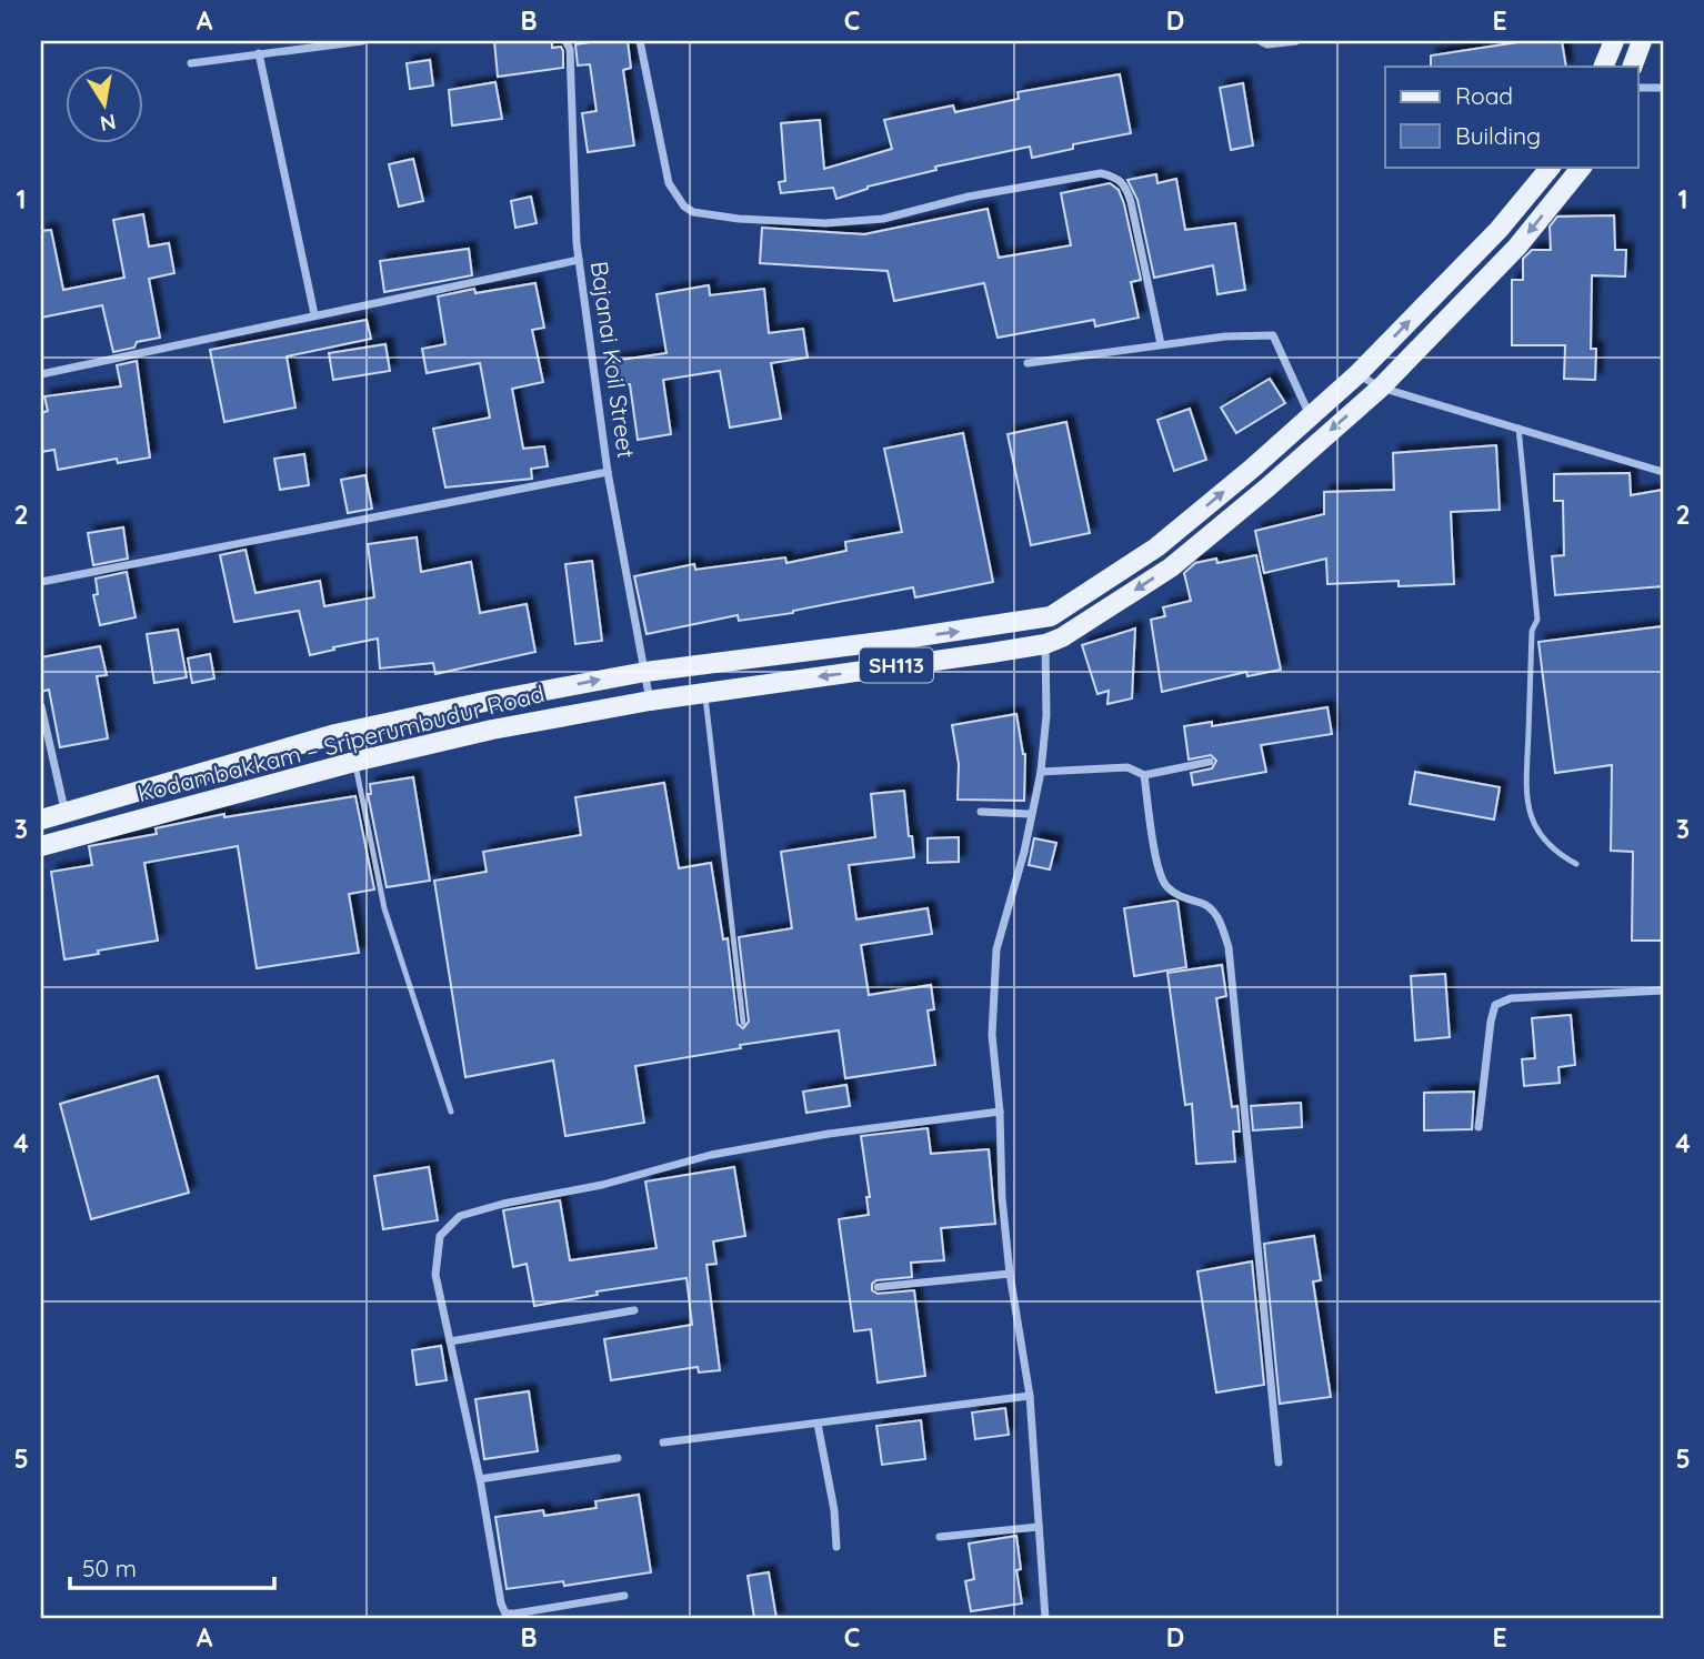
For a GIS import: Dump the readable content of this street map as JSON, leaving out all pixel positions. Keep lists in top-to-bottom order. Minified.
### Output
{"streets":{"main road":["SH113","Kodambakkam – Sriperumbudur Road"],"street":["Bajanai Koil Street"]},"crossings":[["Bajanai Koil Street","Kodambakkam – Sriperumbudur Road"]],"legend":["Road","Building"],"scale_bar":"50 m","north":"bottom","grid":{"columns":["A","B","C","D","E"],"rows":["1","2","3","4","5"]}}
